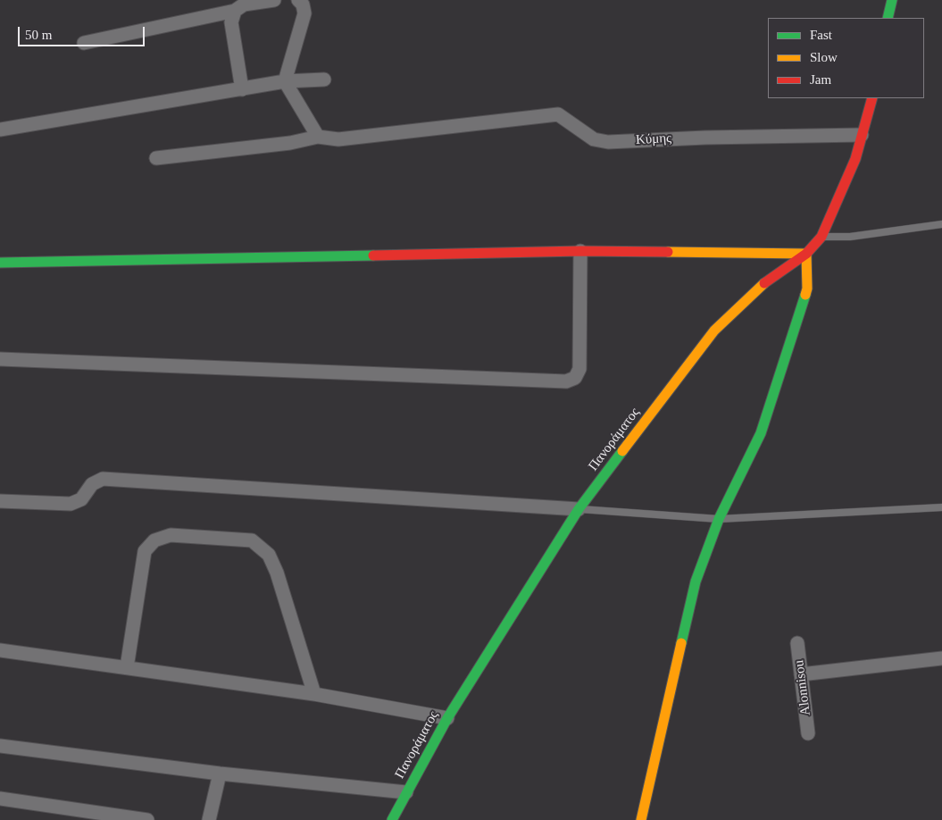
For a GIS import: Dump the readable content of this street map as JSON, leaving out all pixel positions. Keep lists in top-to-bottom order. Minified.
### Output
{"streets":{"street":["Κύμης","Πανοράματος","Alonnisou"]},"crossings":[["Κύμης","Πανοράματος"]],"legend":["Fast","Slow","Jam"],"scale_bar":"50 m"}
